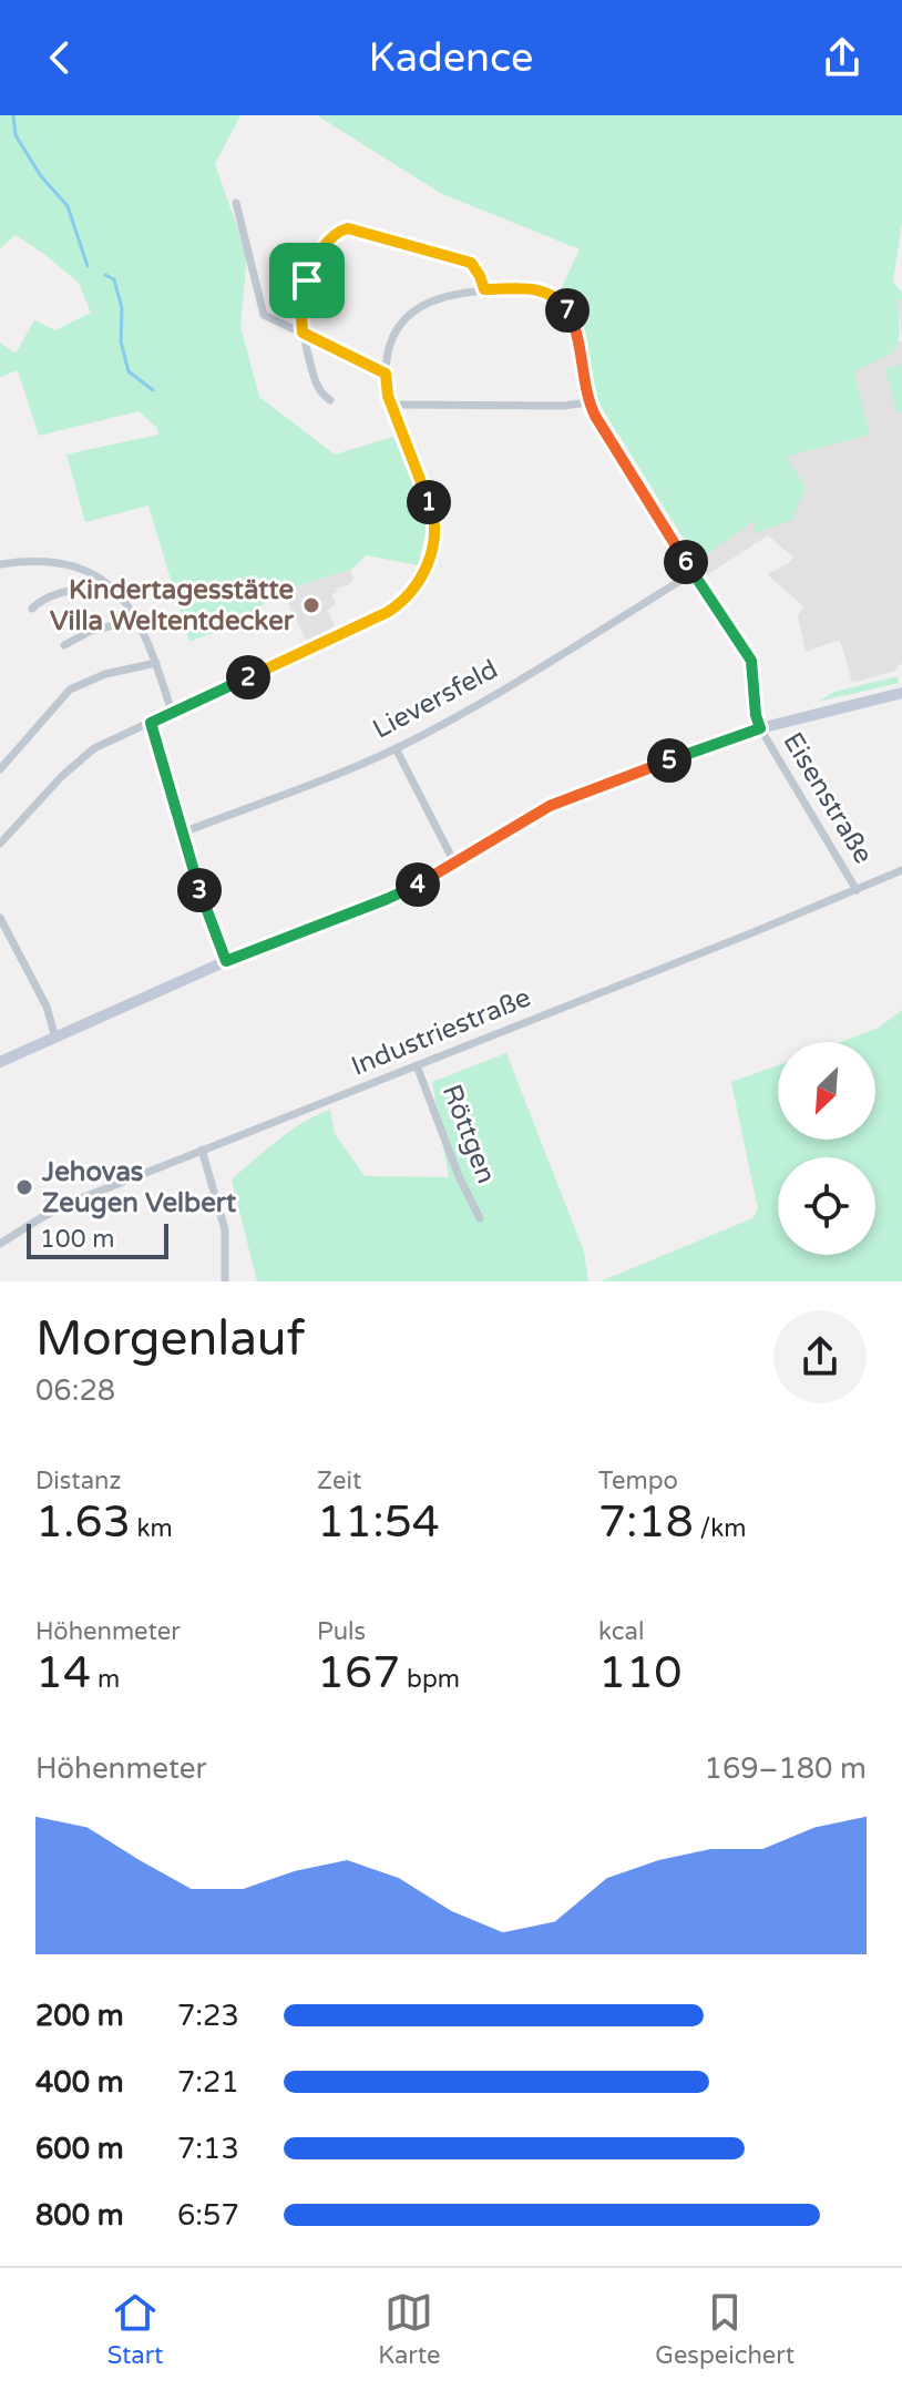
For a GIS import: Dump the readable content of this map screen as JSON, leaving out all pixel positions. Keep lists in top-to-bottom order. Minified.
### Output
{"streets":{"street":["Lieversfeld","Eisenstraße","Industriestraße","Röttgen"]},"crossings":[["Eisenstraße","Industriestraße"],["Industriestraße","Röttgen"]],"places":["Kindertagesstätte Villa Weltentdecker","Jehovas Zeugen Velbert"],"scale_bar":"100 m","north":"bottom left","page":{"header":"Kadence","pins":["7","1","6","2","5","4","3"],"scale":"100 m","heading":["Morgenlauf","06:28"],"stats":[["Distanz","1.63 km"],["Zeit","11:54"],["Tempo","7:18 /km"],["Höhenmeter","14 m"],["Puls","167 bpm"],["kcal","110"]],"chart":["Höhenmeter","169–180 m"],"list":[{"name":"200 m","note":"7:23"},{"name":"400 m","note":"7:21"},{"name":"600 m","note":"7:13"},{"name":"800 m","note":"6:57"}],"tabs":["Start","Karte","Gespeichert"]}}
